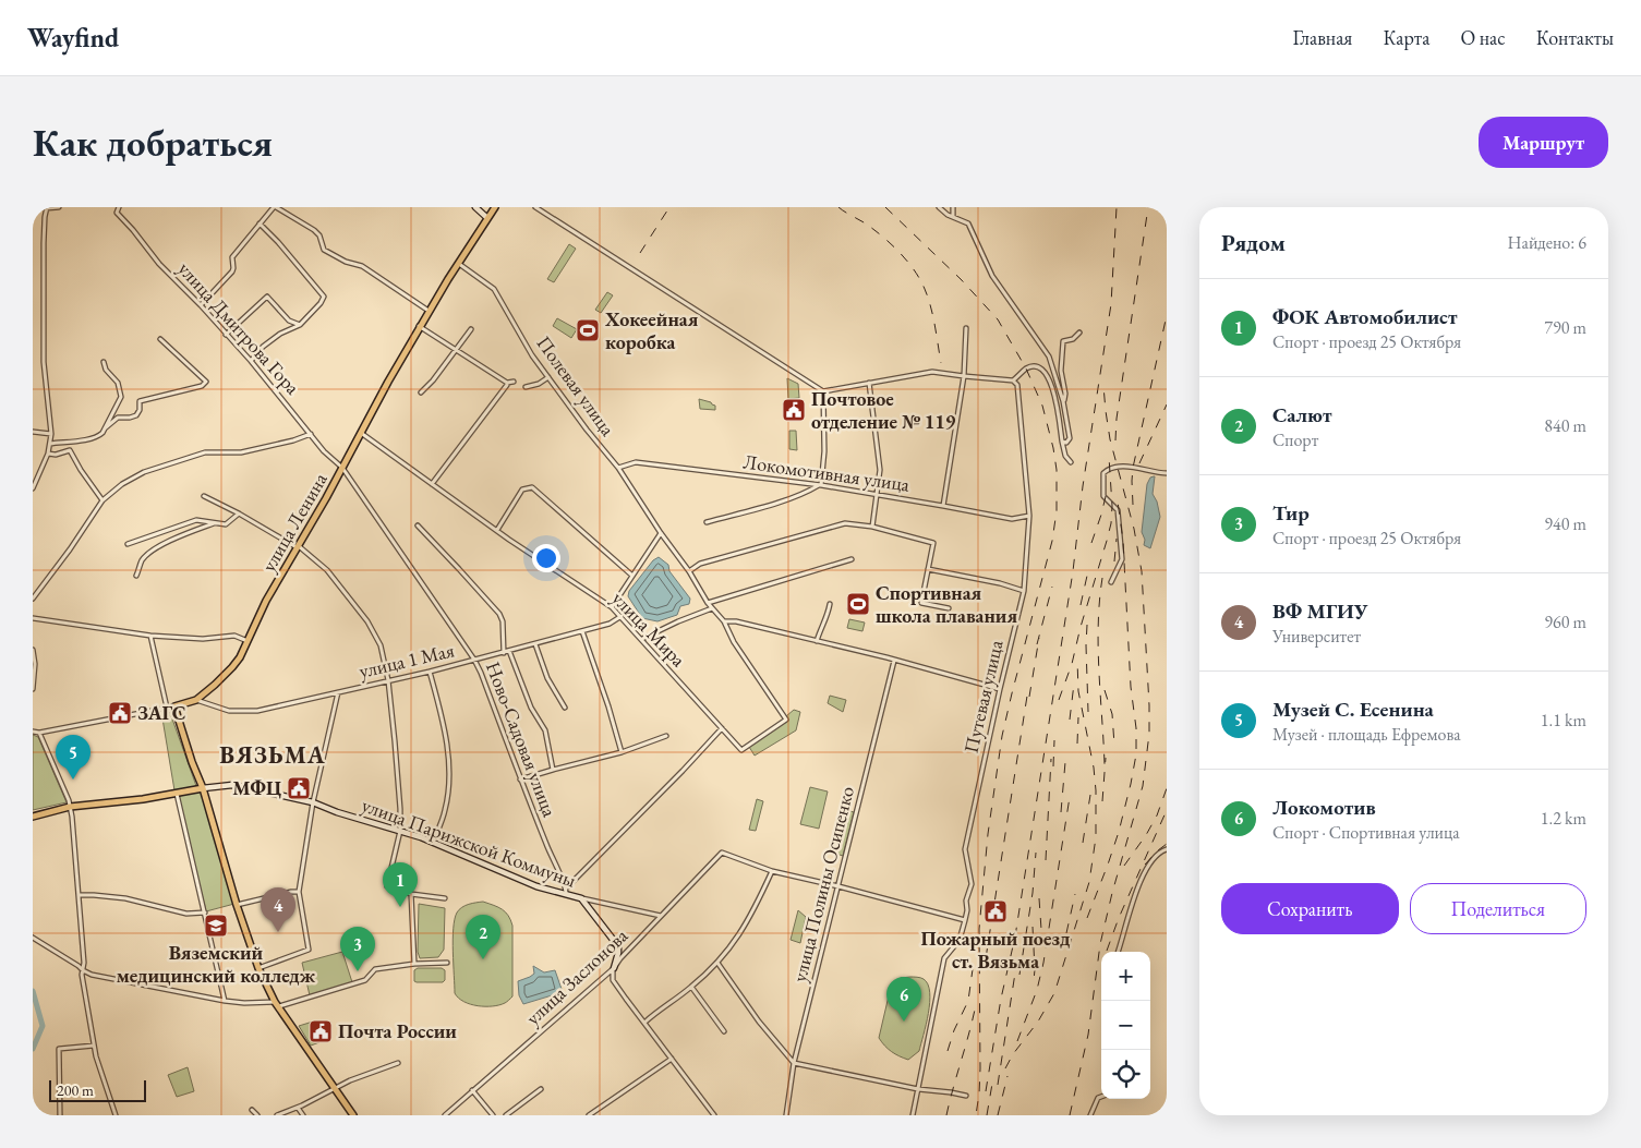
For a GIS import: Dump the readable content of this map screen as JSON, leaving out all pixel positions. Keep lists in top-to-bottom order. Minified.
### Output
{"streets":{"main road":["улица Ленина"],"street":["улица Дмитрова Гора","Полевая улица","Локомотивная улица","улица Мира","улица 1 Мая","Путевая улица","Ново-Садовая улица","улица Парижской Коммуны","улица Полины Осипенко","улица Заслонова"]},"crossings":[["улица Дмитрова Гора","улица Ленина"],["улица Дмитрова Гора","Ново-Садовая улица"],["Полевая улица","Локомотивная улица"],["Полевая улица","улица Ленина"],["Полевая улица","улица Мира"],["Локомотивная улица","Путевая улица"],["улица Ленина","улица Мира"],["улица Ленина","улица 1 Мая"],["улица Ленина","Ново-Садовая улица"],["улица Мира","улица 1 Мая"],["улица 1 Мая","Ново-Садовая улица"],["Ново-Садовая улица","улица Парижской Коммуны"],["улица Парижской Коммуны","улица Заслонова"]],"districts":["ВЯЗЬМА"],"places":{"sports":["Хокеейная коробка","Спортивная школа плавания"],"public building":["Почтовое отделение № 119","ЗАГС","МФЦ","Пожарный поезд ст. Вязьма","Почта России"],"school or university":["Вяземский медицинский колледж"]},"scale_bar":"200 m","page":{"header":"Wayfind","nav":["Главная","Карта","О нас","Контакты"],"buttons":["Маршрут",["Сохранить","Поделиться"]],"title":"Как добраться","heading":["Рядом","Найдено: 6"],"list":[{"mark":"1","name":"ФОК Автомобилист","note":"Спорт · проезд 25 Октября","value":"790 m"},{"mark":"2","name":"Салют","note":"Спорт","value":"840 m"},{"mark":"3","name":"Тир","note":"Спорт · проезд 25 Октября","value":"940 m"},{"mark":"4","name":"ВФ МГИУ","note":"Университет","value":"960 m"},{"mark":"5","name":"Музей С. Есенина","note":"Музей · площадь Ефремова","value":"1.1 km"},{"mark":"6","name":"Локомотив","note":"Спорт · Спортивная улица","value":"1.2 km"}],"pins":["5","1","4","2","3","6"],"map_buttons":["+","−"],"scale":"200 m"}}
